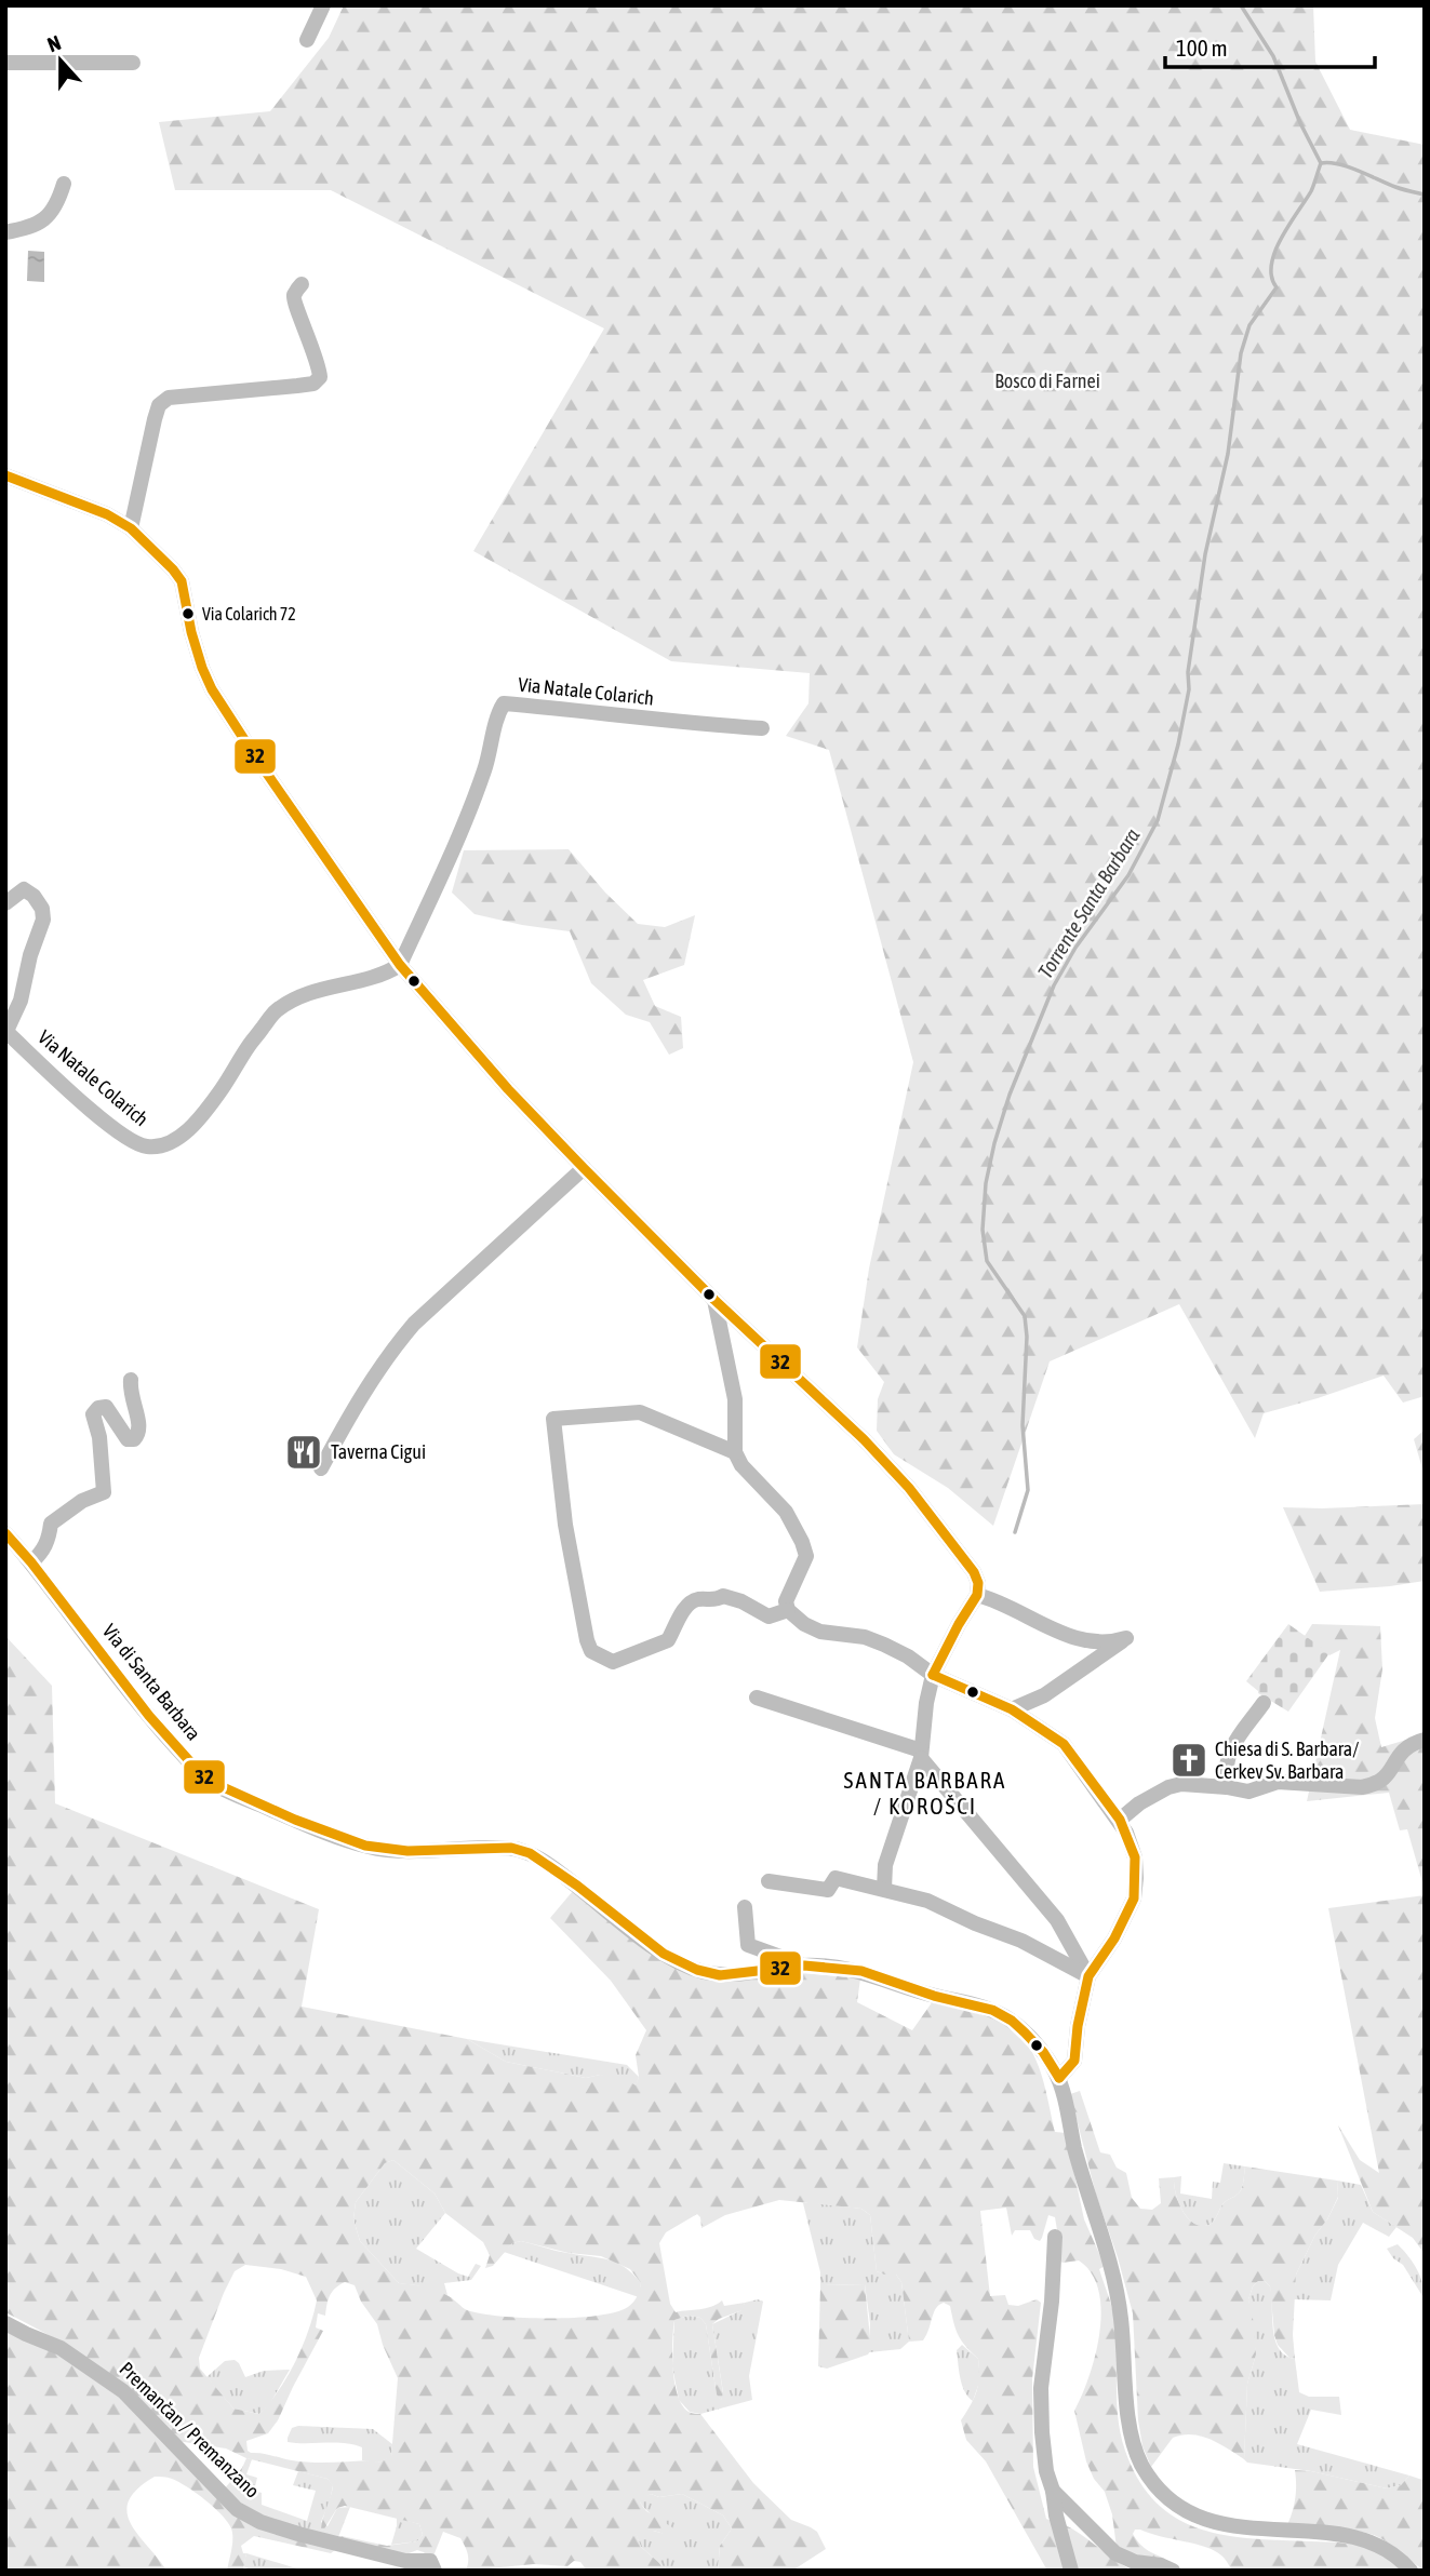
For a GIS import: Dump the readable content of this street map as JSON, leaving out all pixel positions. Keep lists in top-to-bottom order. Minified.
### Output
{"streets":{"street":["Via Natale Colarich","Via di Santa Barbara","Premančan / Premanzano"]},"districts":["SANTA BARBARA / KOROŠCI"],"water":["Torrente Santa Barbara"],"parks":["Bosco di Farnei"],"places":{"other":["Via Colarich 72"],"restaurant":["Taverna Cigui"],"church":["Chiesa di S. Barbara/ Cerkev Sv. Barbara"]},"lines":["transit line 32"],"scale_bar":"100 m","north":"top"}
